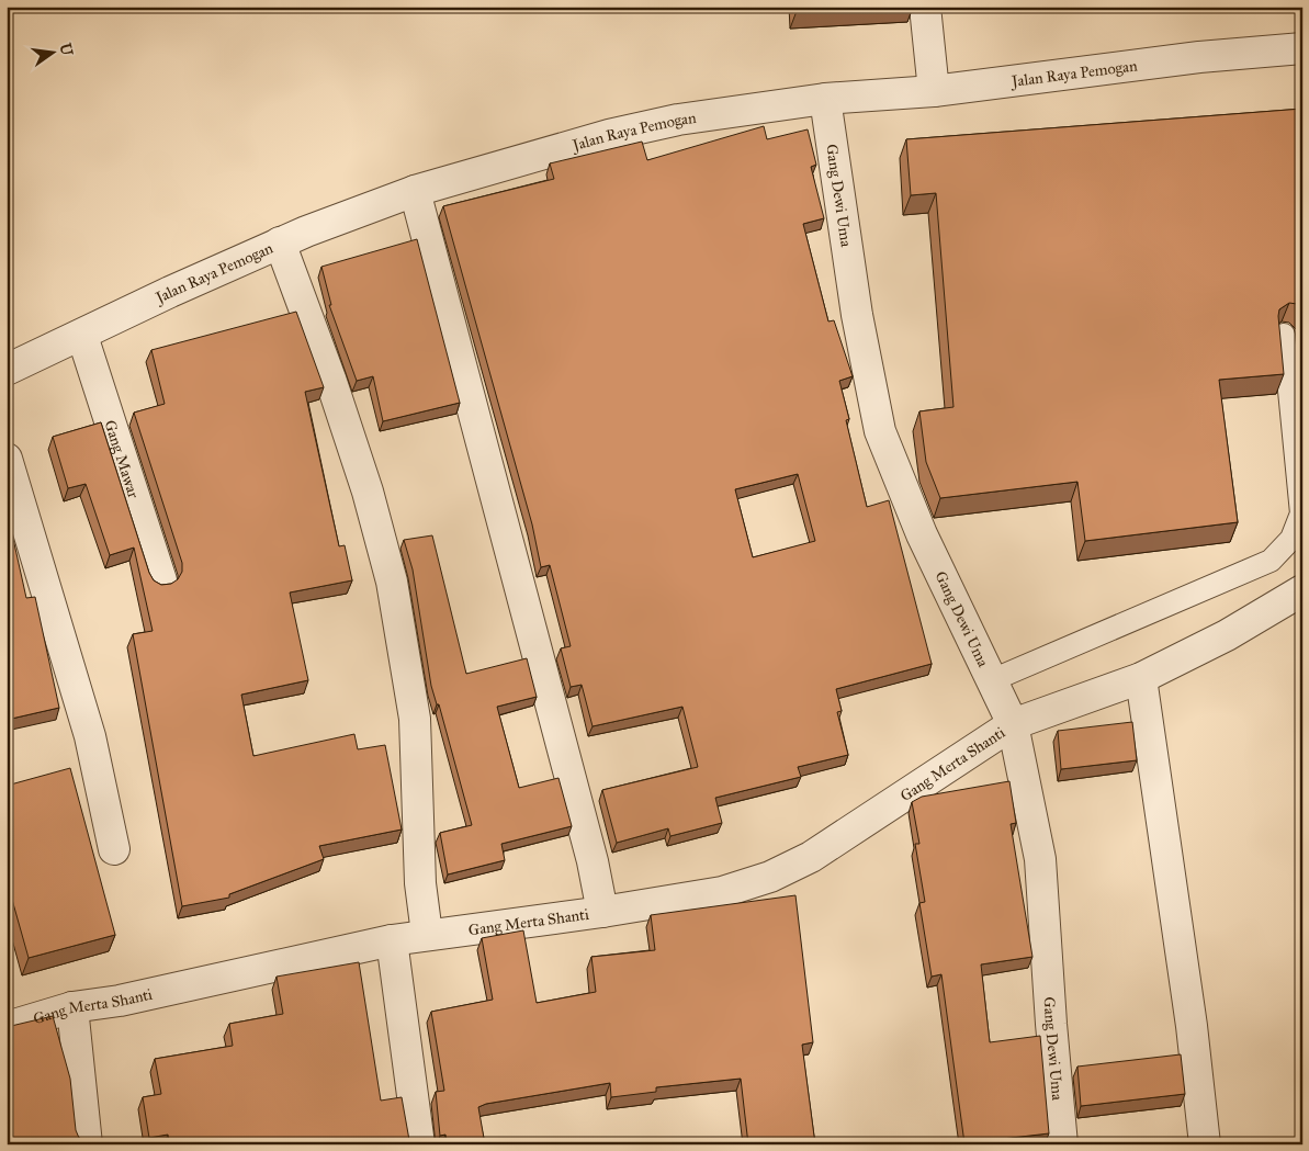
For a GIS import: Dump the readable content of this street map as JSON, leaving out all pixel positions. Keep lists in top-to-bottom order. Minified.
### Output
{"streets":{"street":["Jalan Raya Pemogan","Gang Dewi Uma","Gang Mawar","Gang Merta Shanti"]},"crossings":[["Jalan Raya Pemogan","Gang Dewi Uma"],["Jalan Raya Pemogan","Gang Mawar"],["Gang Dewi Uma","Gang Merta Shanti"]],"north":"right"}
